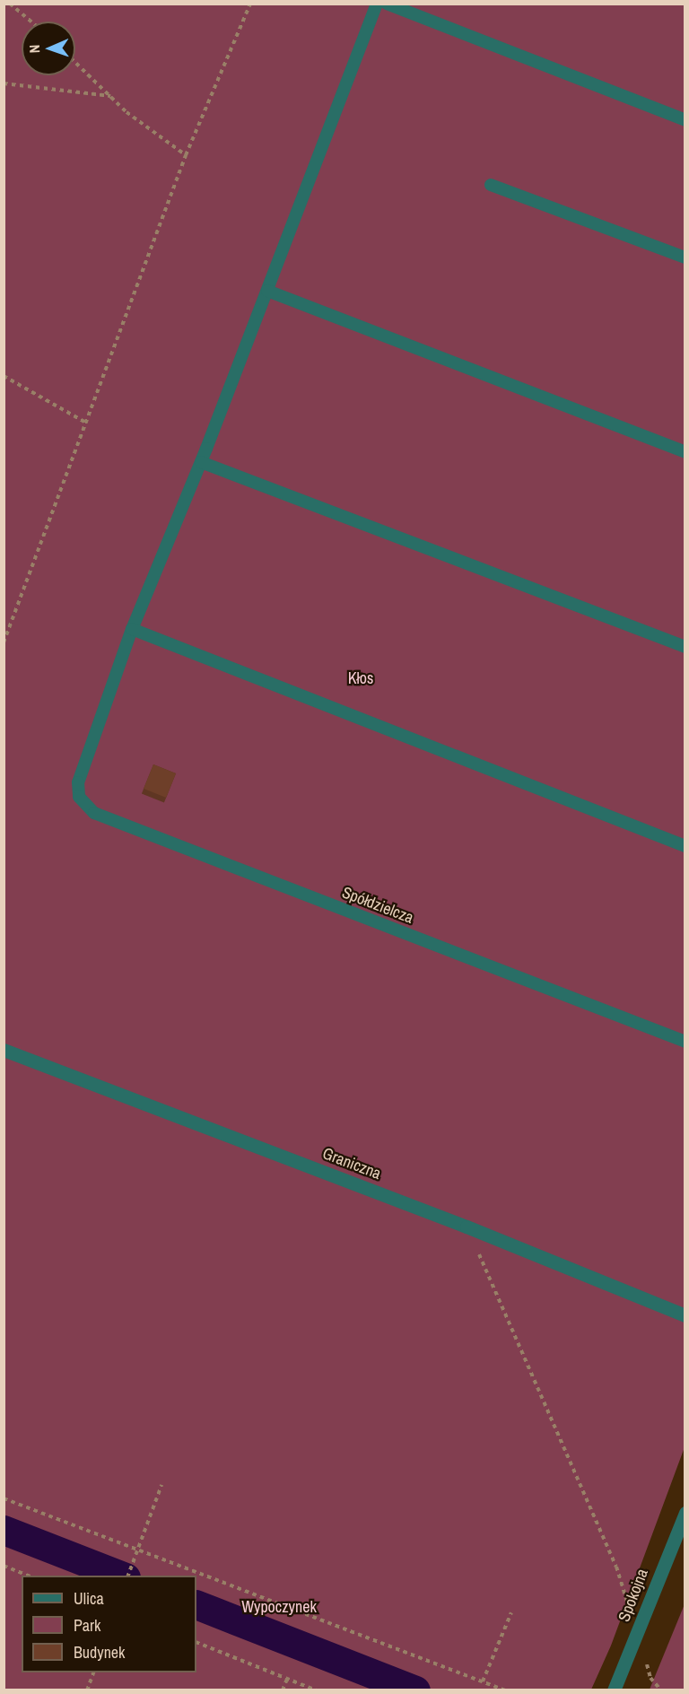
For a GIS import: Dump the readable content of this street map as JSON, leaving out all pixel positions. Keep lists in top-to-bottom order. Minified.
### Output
{"streets":{"street":["Graniczna","Spokojna"],"lane":["Spółdzielcza"]},"parks":["Kłos","Wypoczynek"],"legend":["Ulica","Park","Budynek"],"north":"left"}
